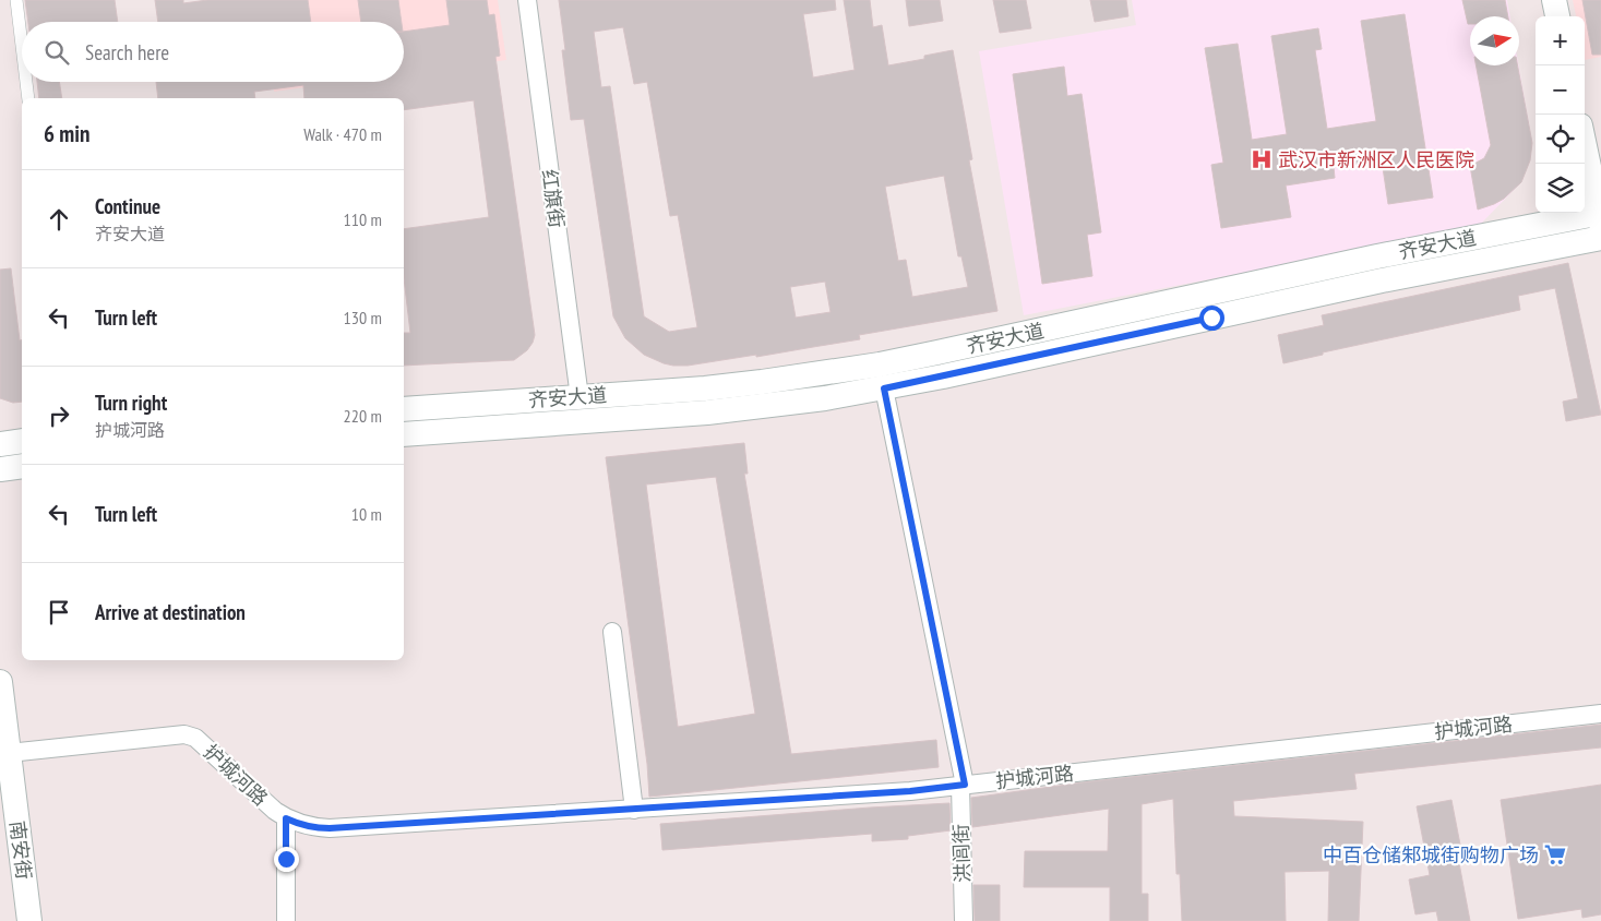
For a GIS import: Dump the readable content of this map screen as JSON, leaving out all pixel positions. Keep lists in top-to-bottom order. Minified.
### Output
{"streets":{"main road":["齐安大道","南安街"],"street":["红旗街","护城河路","洪闾街"]},"crossings":[["红旗街","齐安大道"],["齐安大道","洪闾街"],["护城河路","南安街"],["护城河路","洪闾街"]],"places":{"hospital":["武汉市新洲区人民医院"],"supermarket":["中百仓储邾城街购物广场"]},"north":"right","page":{"map_buttons":["+","−"],"search":"Search here","heading":["6 min","Walk · 470 m"],"list":[["Continue","齐安大道","110 m"],["Turn left","130 m"],["Turn right","护城河路","220 m"],["Turn left","10 m"],"Arrive at destination"]}}
